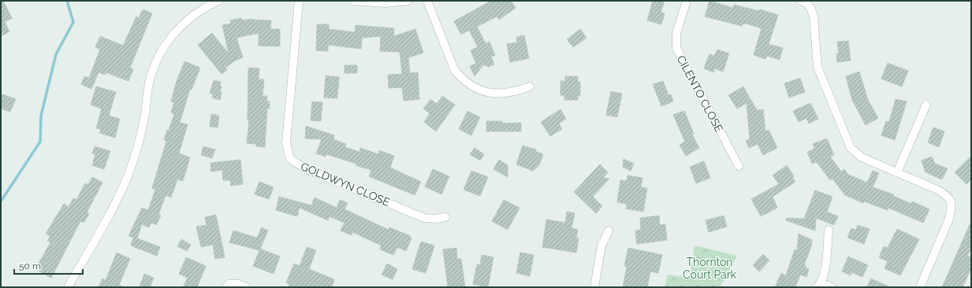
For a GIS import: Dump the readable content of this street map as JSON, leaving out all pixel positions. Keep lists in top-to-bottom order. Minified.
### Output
{"streets":{"street":["CILENTO CLOSE","GOLDWYN CLOSE"]},"parks":["Thornton Court Park"],"scale_bar":"50 m"}
